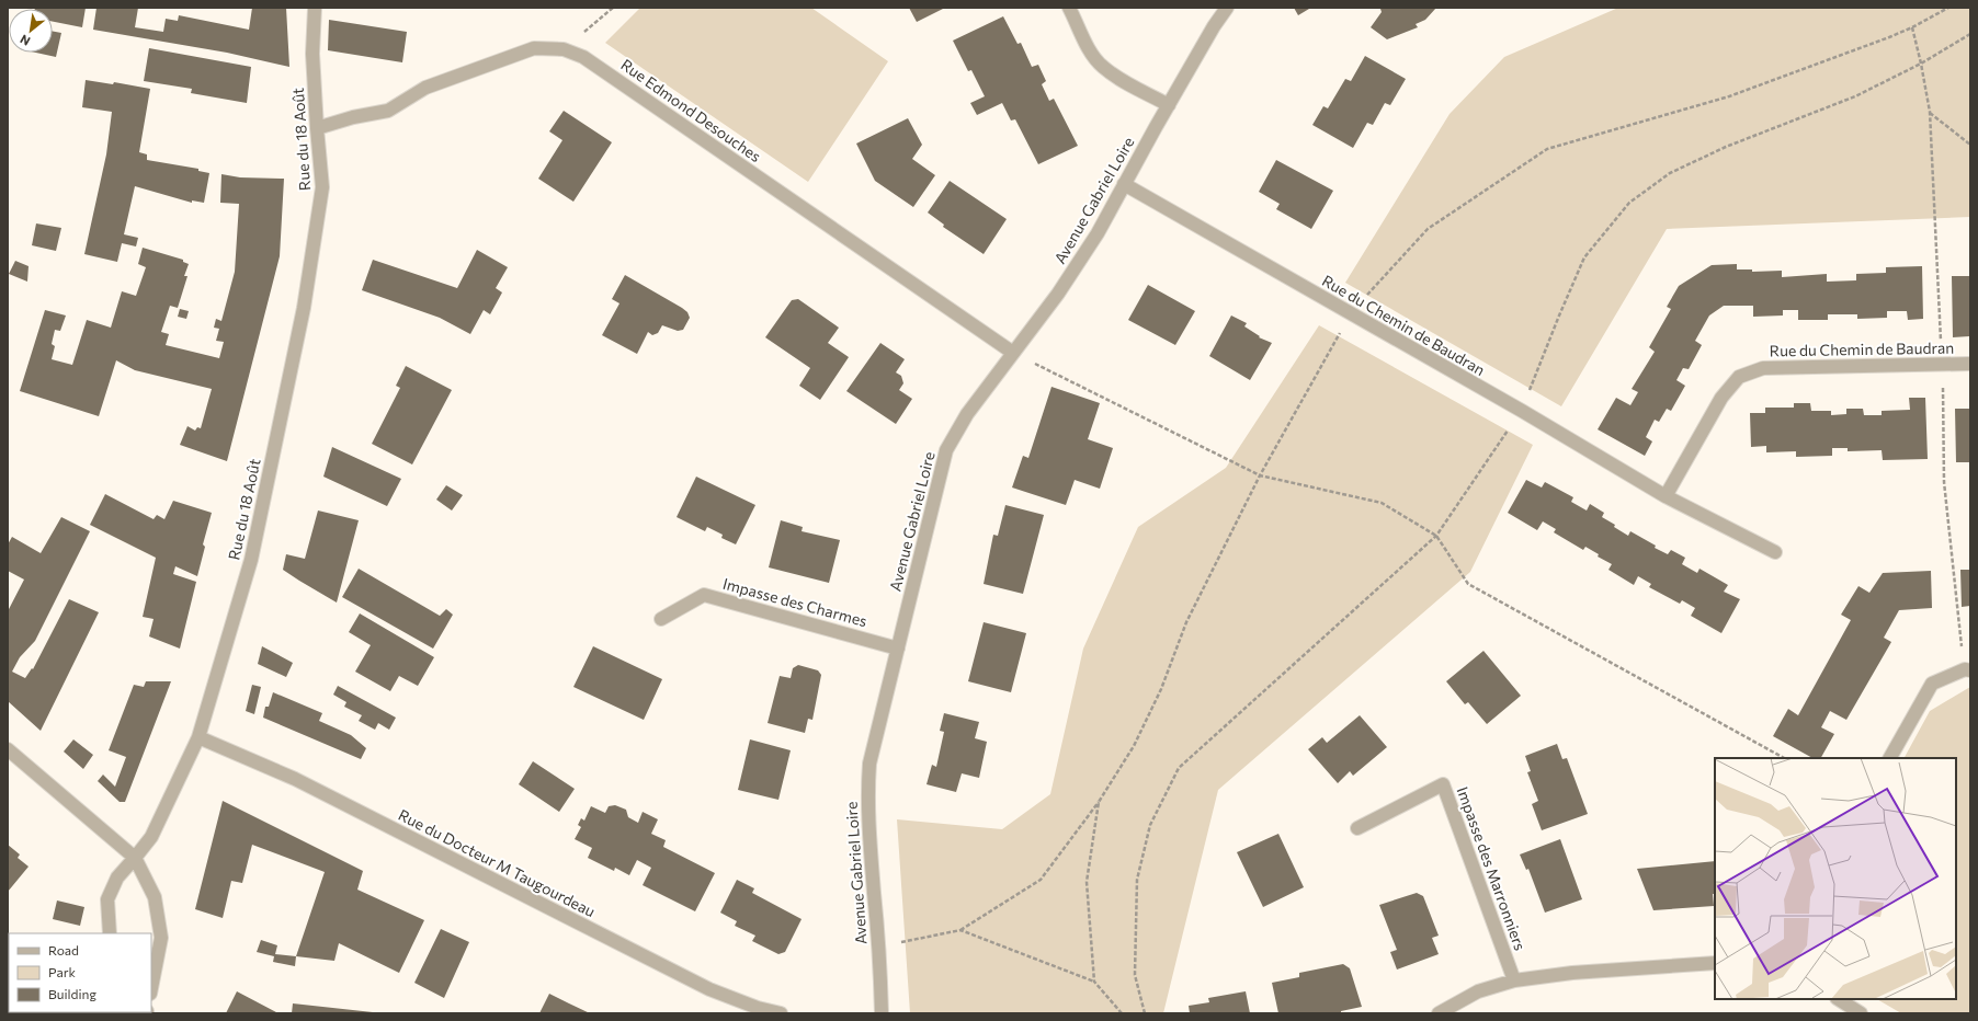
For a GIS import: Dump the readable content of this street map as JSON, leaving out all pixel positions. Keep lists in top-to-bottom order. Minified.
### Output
{"streets":{"street":["Rue Edmond Desouches","Rue du 18 Août","Avenue Gabriel Loire","Rue du Chemin de Baudran","Impasse des Charmes","Rue du Docteur M Taugourdeau","Impasse des Marronniers"]},"crossings":[["Rue Edmond Desouches","Rue du 18 Août"],["Rue Edmond Desouches","Avenue Gabriel Loire"],["Rue du 18 Août","Rue du Docteur M Taugourdeau"],["Avenue Gabriel Loire","Rue du Chemin de Baudran"],["Avenue Gabriel Loire","Impasse des Charmes"]],"legend":["Road","Park","Building"],"north":"bottom left"}
